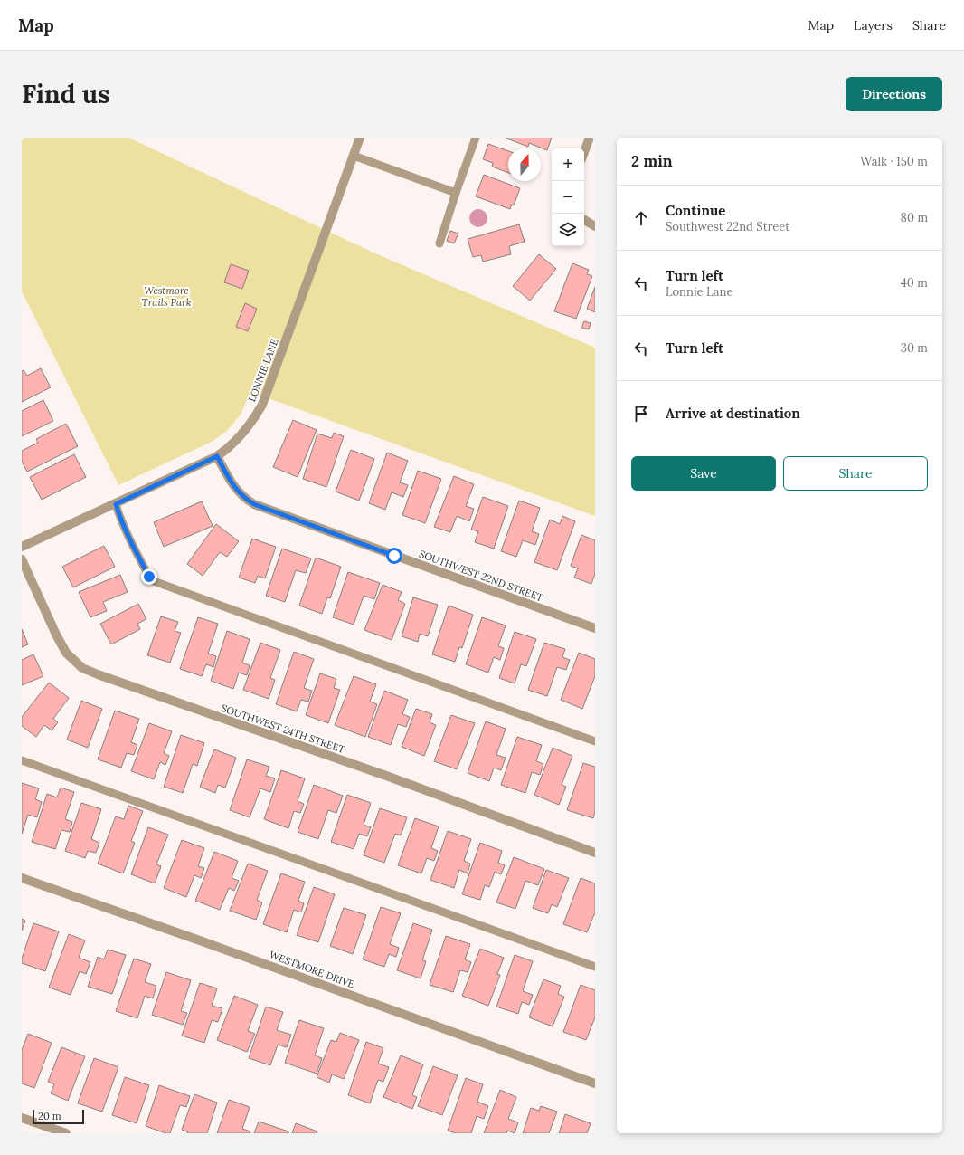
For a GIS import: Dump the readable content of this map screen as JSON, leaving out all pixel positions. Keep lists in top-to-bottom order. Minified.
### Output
{"streets":{"street":["LONNIE LANE","SOUTHWEST 22ND STREET","SOUTHWEST 24TH STREET","WESTMORE DRIVE"]},"crossings":[["LONNIE LANE","SOUTHWEST 22ND STREET"]],"parks":["Westmore Trails Park"],"scale_bar":"20 m","north":"top","page":{"header":"Map","nav":["Map","Layers","Share"],"buttons":["Directions",["Save","Share"]],"title":"Find us","heading":["2 min","Walk · 150 m"],"map_buttons":["+","−"],"list":[["Continue","Southwest 22nd Street","80 m"],["Turn left","Lonnie Lane","40 m"],["Turn left","30 m"],"Arrive at destination"],"scale":"20 m"}}
